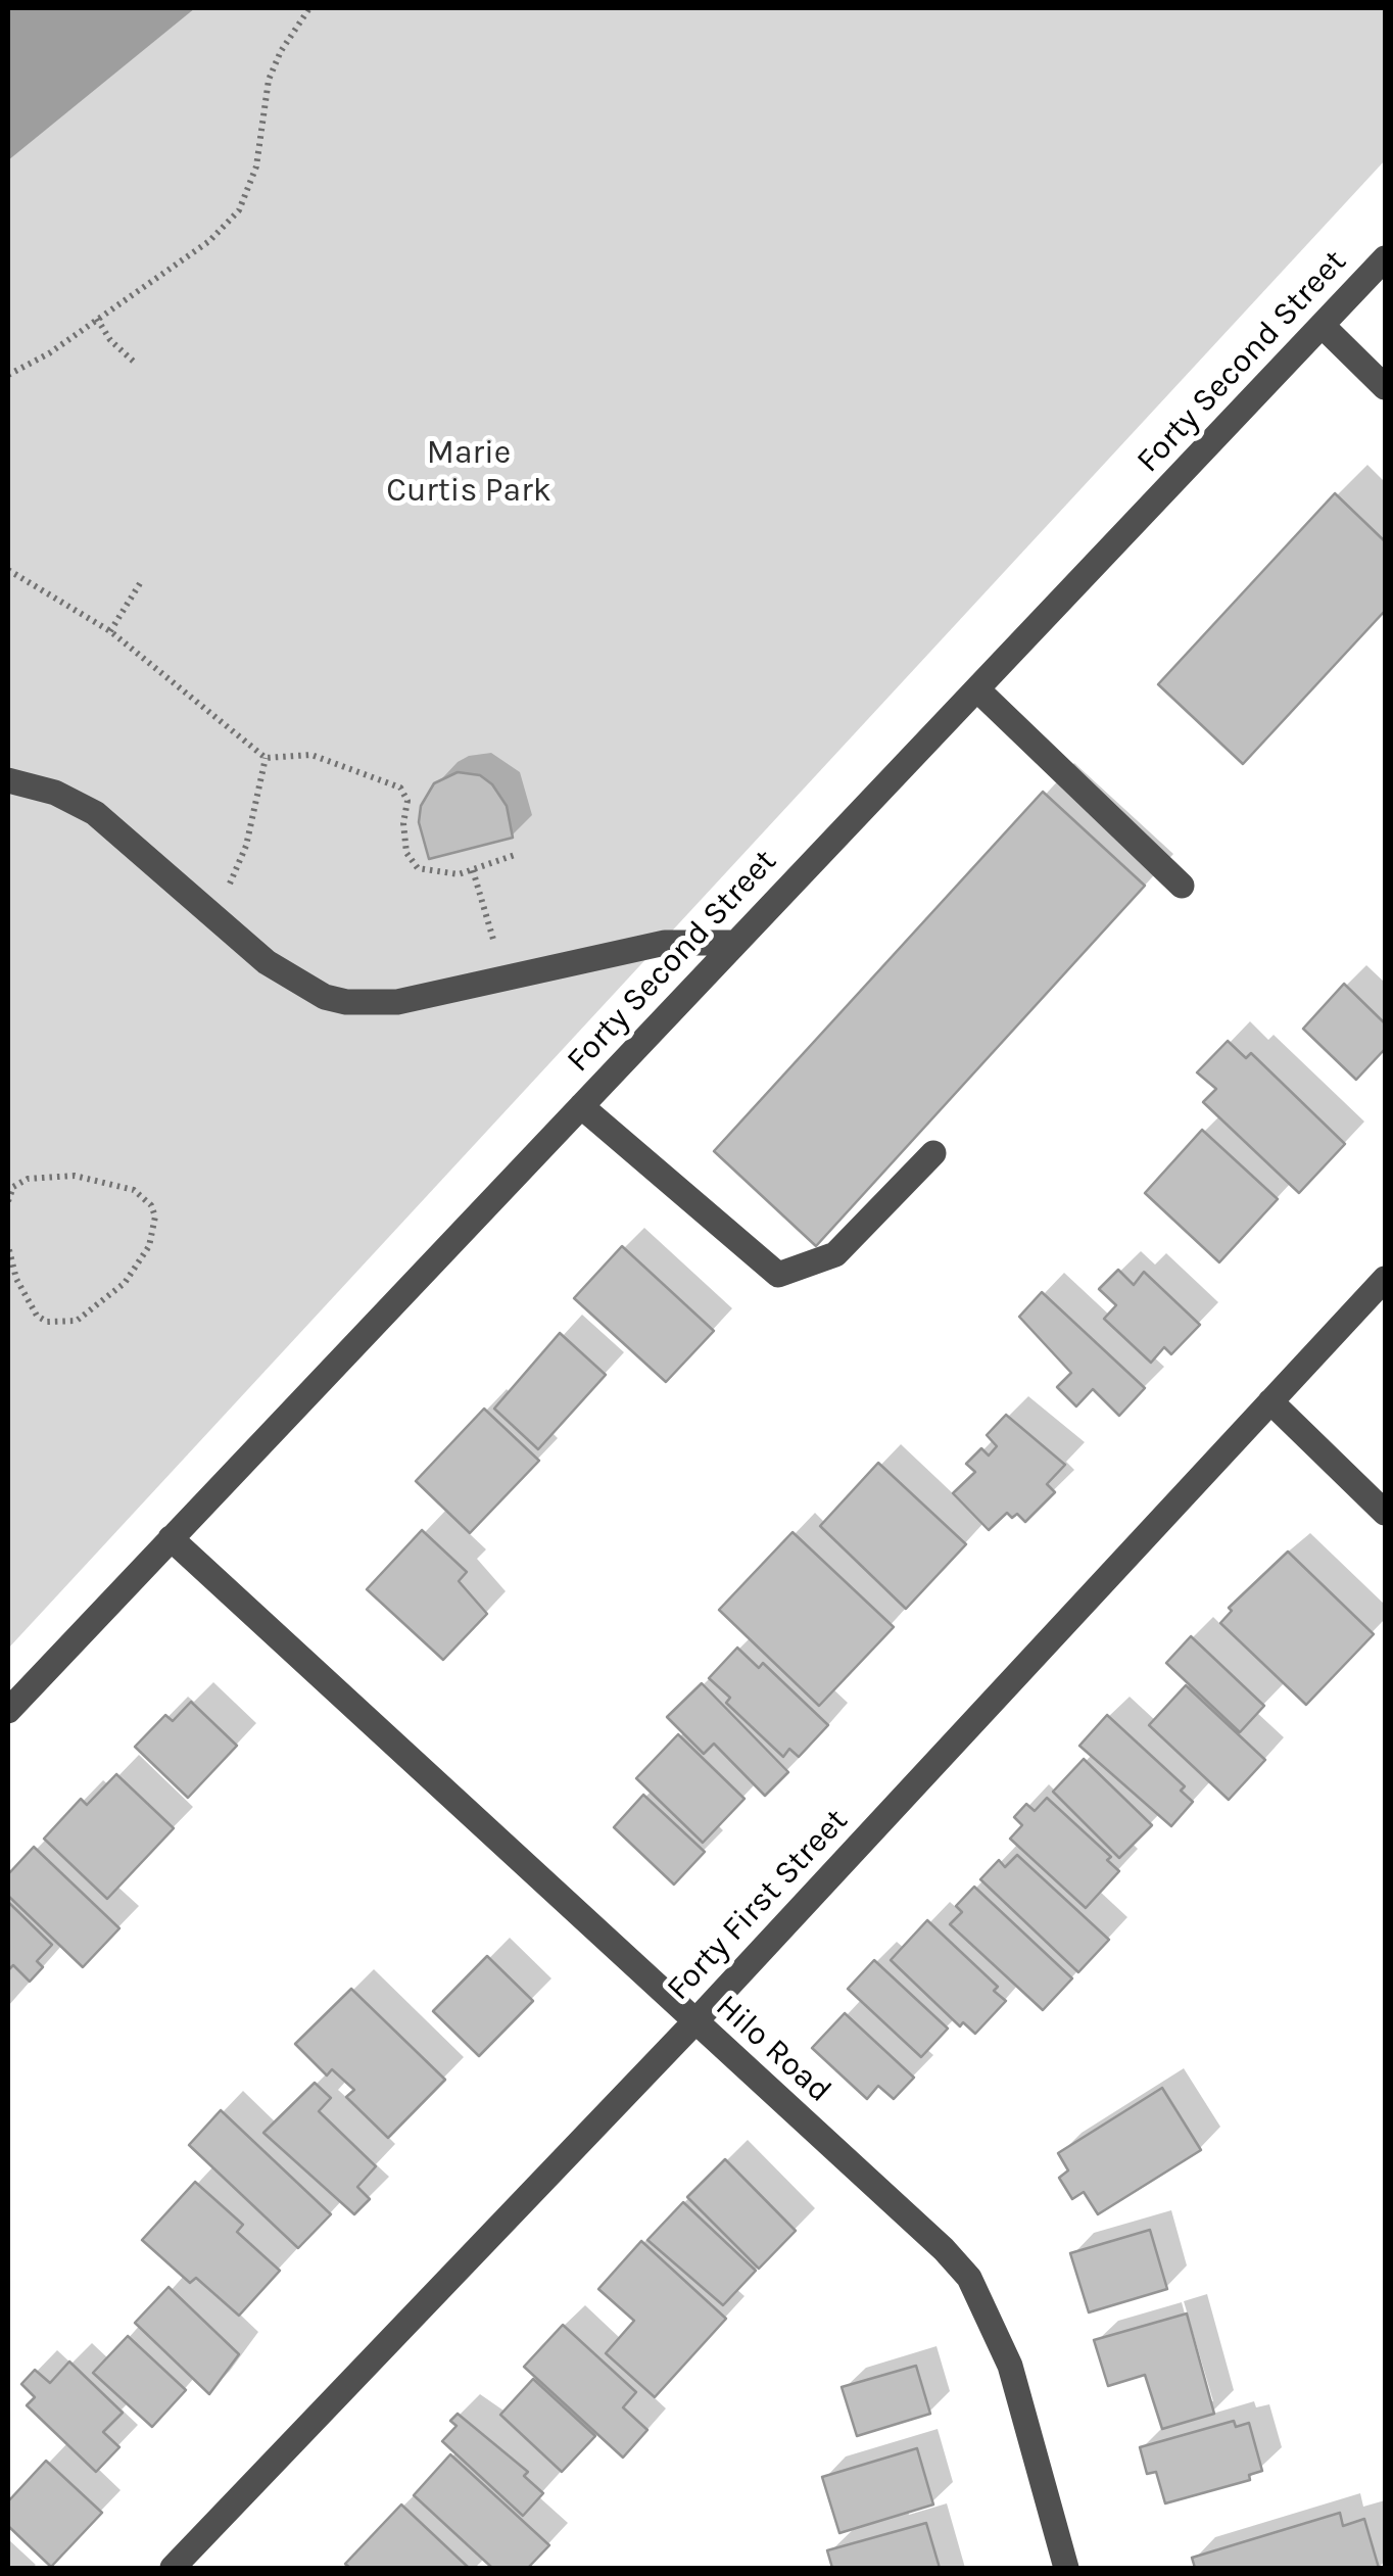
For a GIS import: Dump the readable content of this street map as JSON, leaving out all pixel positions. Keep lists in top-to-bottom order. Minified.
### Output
{"streets":{"street":["Forty Second Street","Forty First Street","Hilo Road"]},"crossings":[["Forty Second Street","Hilo Road"],["Forty First Street","Hilo Road"]],"parks":["Marie Curtis Park"]}
